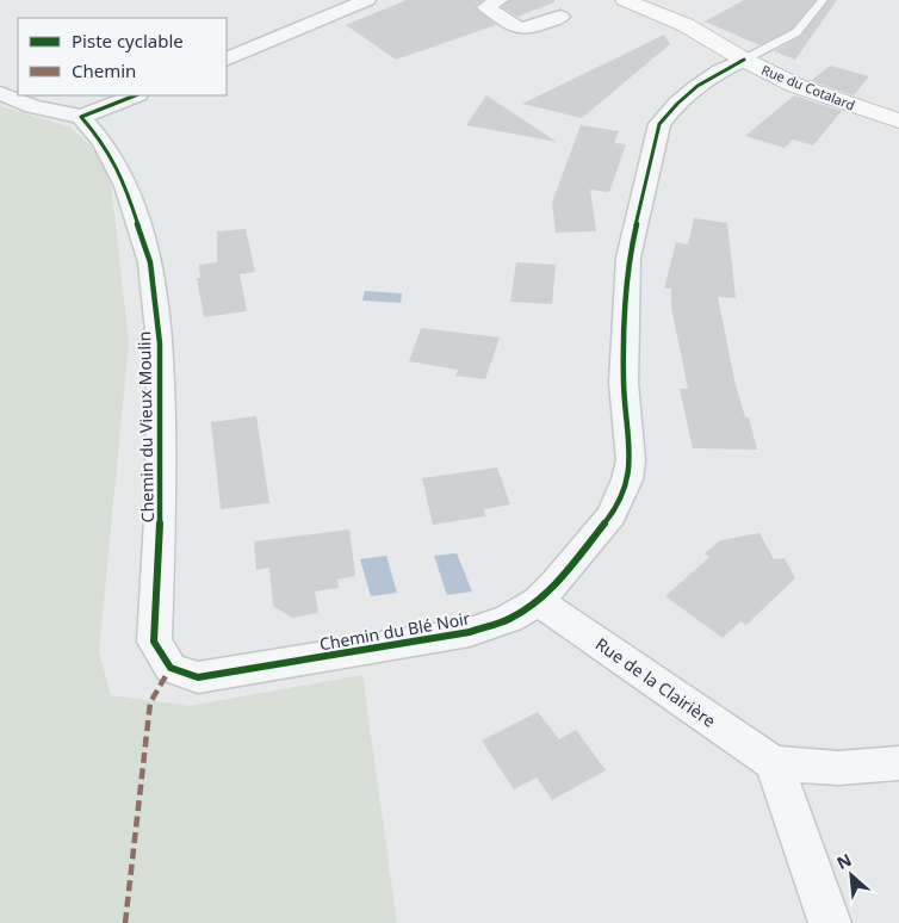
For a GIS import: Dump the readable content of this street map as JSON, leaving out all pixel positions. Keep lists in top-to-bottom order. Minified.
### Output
{"streets":{"street":["Rue du Cotalard","Chemin du Vieux Moulin","Chemin du Blé Noir","Rue de la Clairière"]},"crossings":[["Rue du Cotalard","Chemin du Blé Noir"],["Chemin du Vieux Moulin","Chemin du Blé Noir"],["Chemin du Blé Noir","Rue de la Clairière"]],"legend":["Piste cyclable","Chemin"],"north":"top left"}
